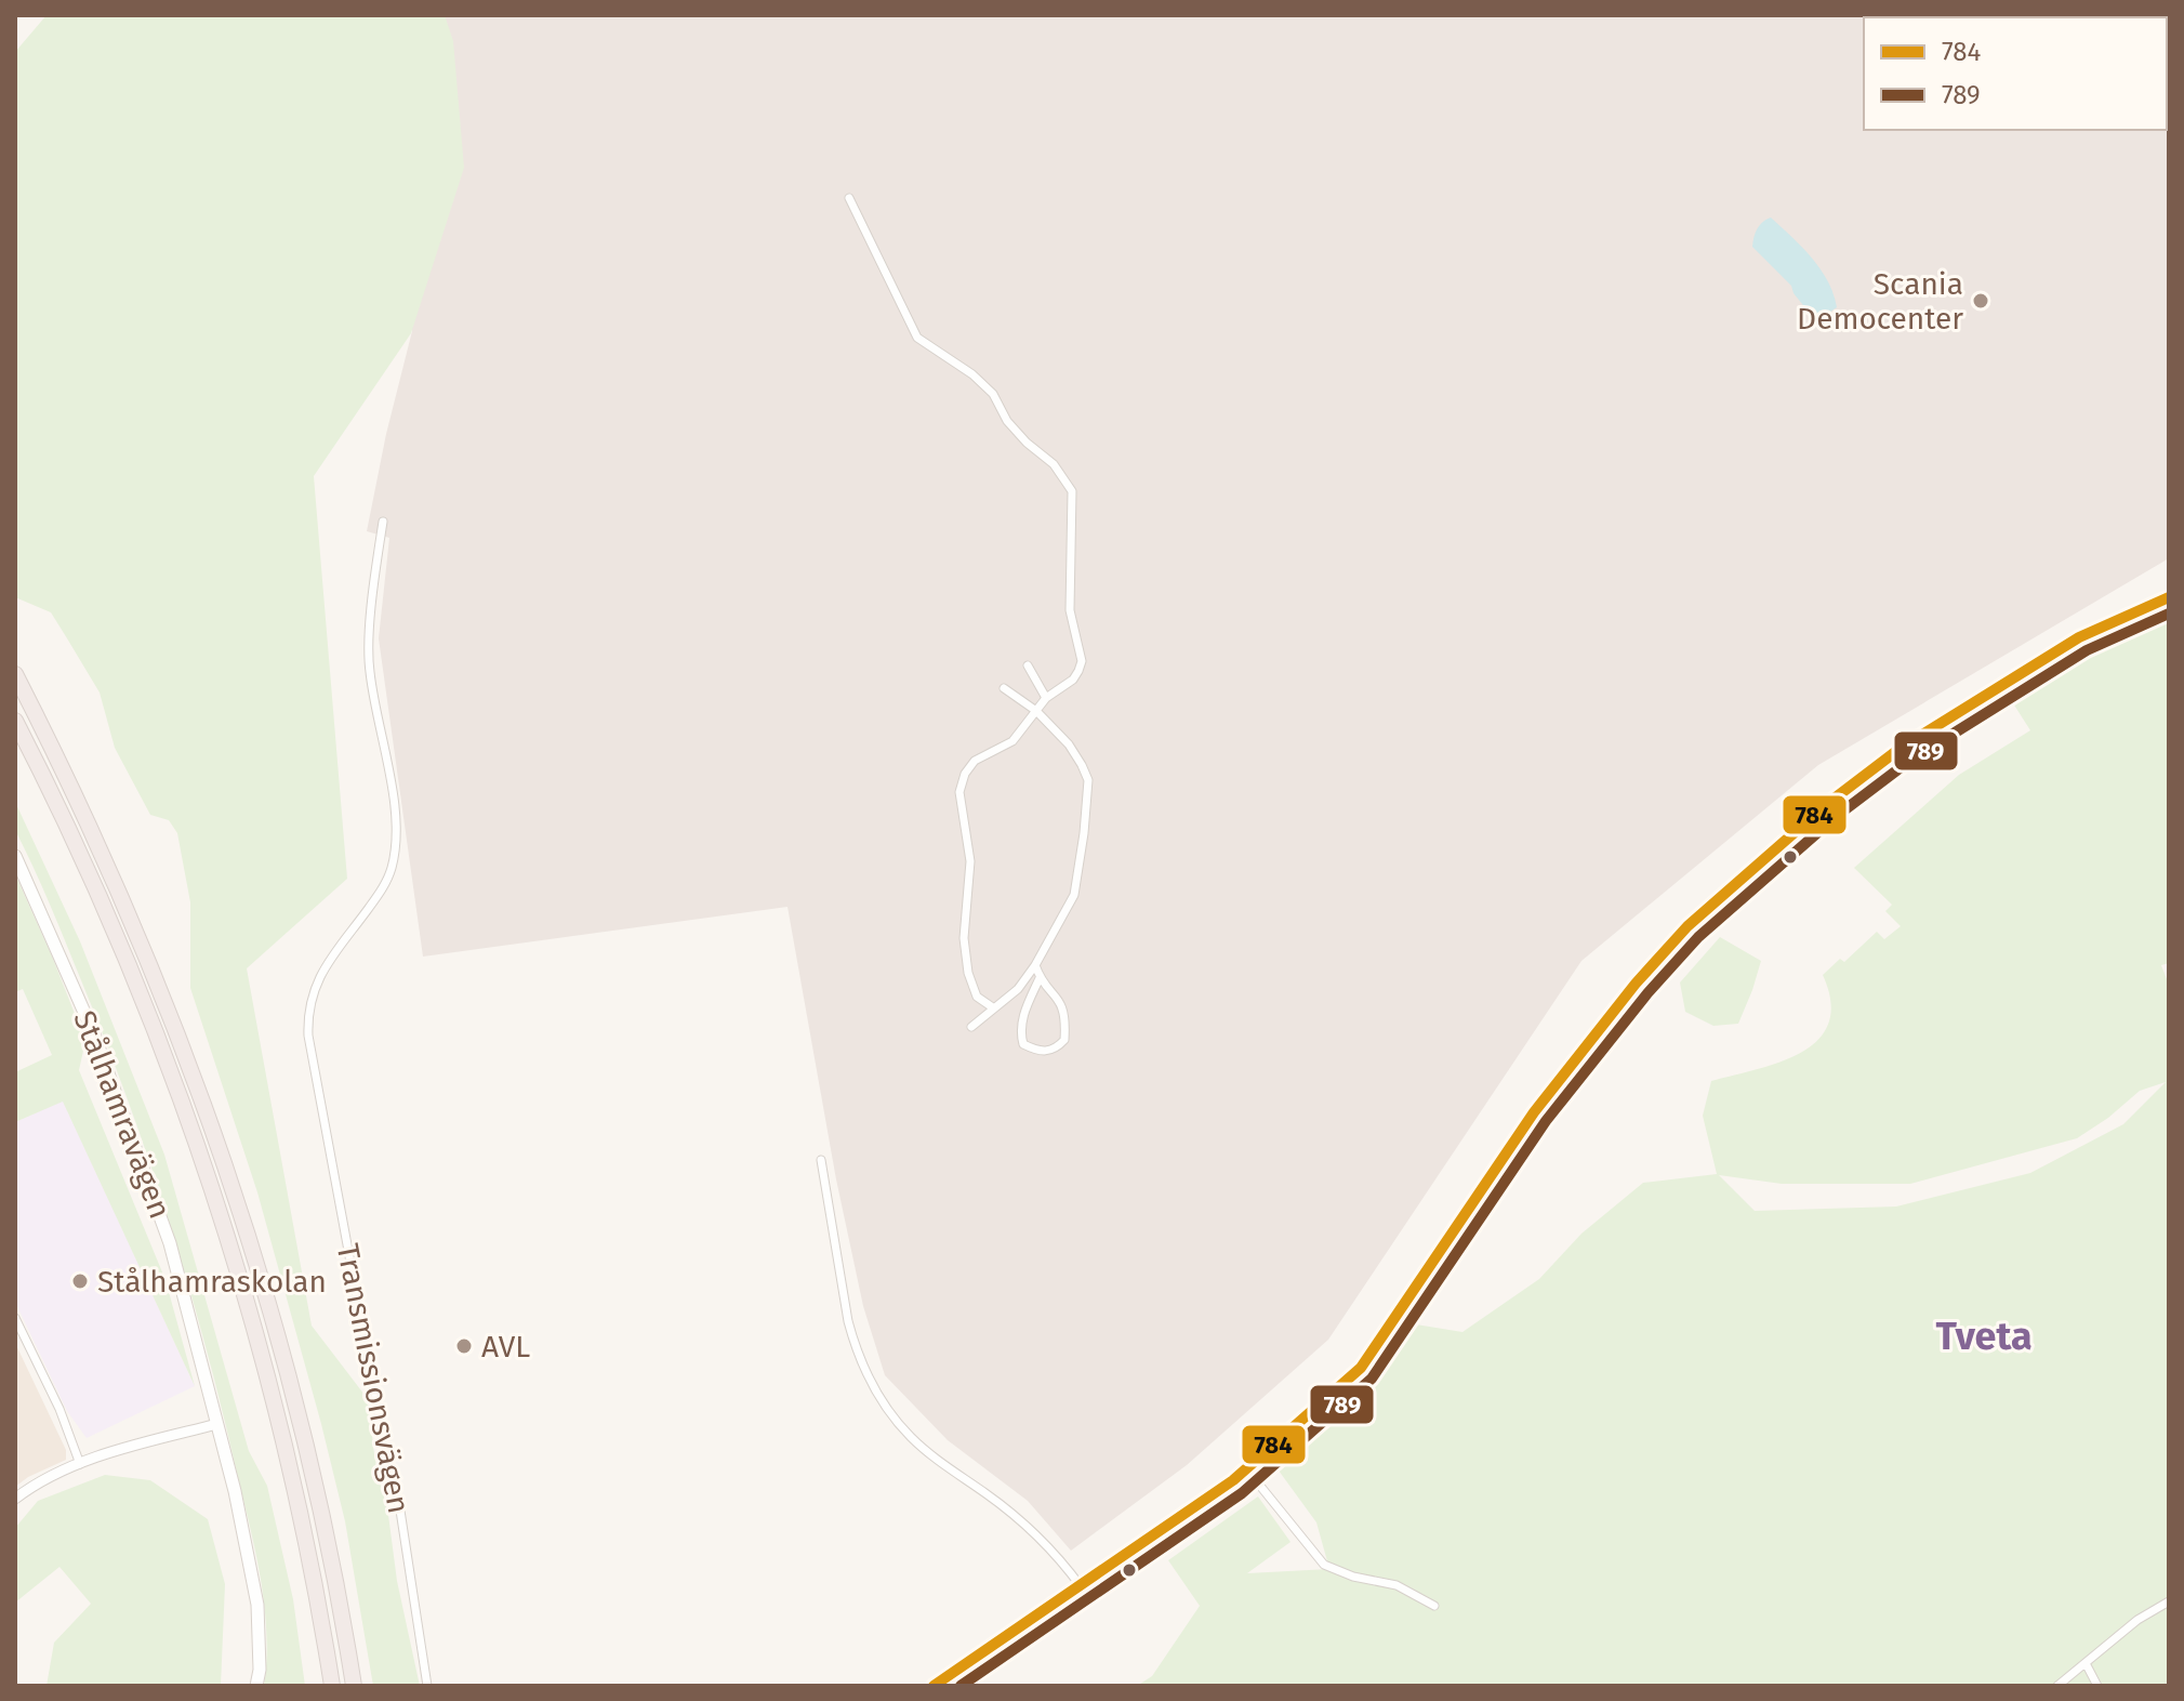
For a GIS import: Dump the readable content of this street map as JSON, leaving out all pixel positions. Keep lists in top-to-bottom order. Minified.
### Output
{"streets":{"main road":["Stålhamravägen"],"street":["Transmissionsvägen"]},"districts":["Tveta"],"places":["Scania Democenter","Stålhamraskolan","AVL"],"lines":["transit line 784","transit line 789"],"legend":["784","789"]}
